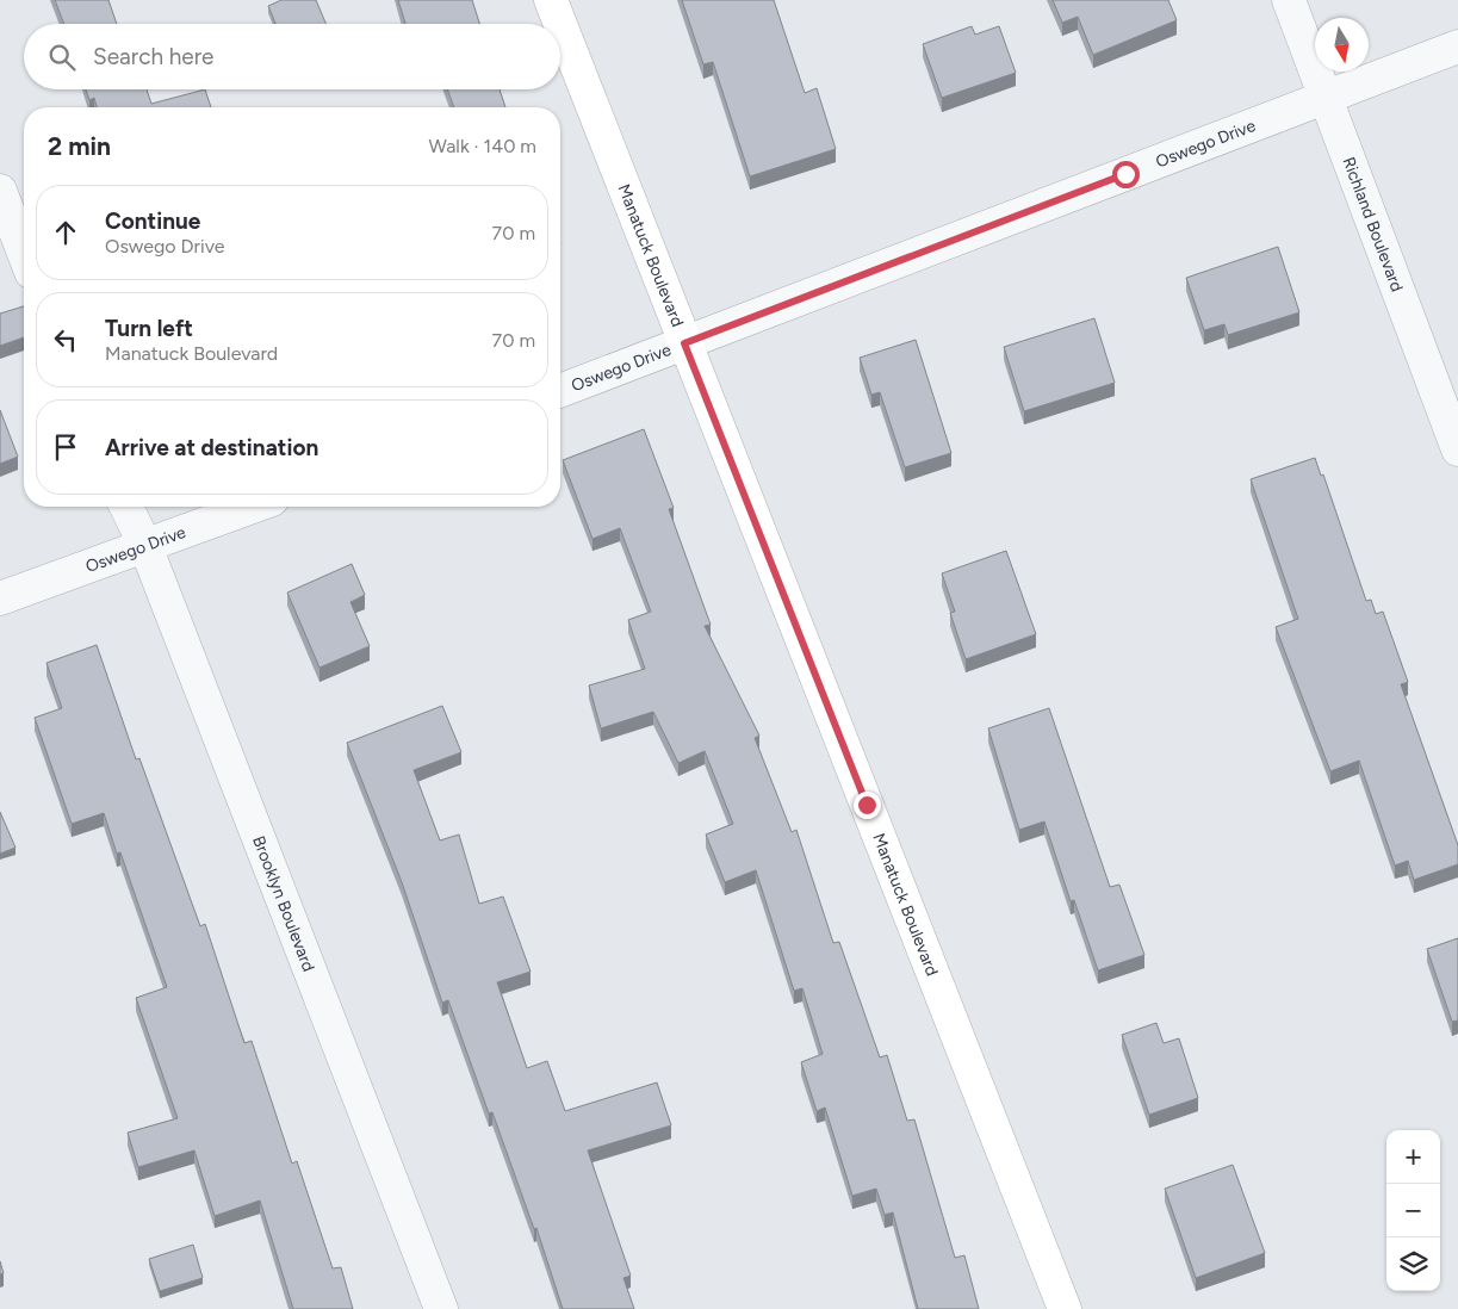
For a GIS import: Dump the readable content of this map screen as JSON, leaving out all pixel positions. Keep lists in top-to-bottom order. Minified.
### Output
{"streets":{"street":["Oswego Drive","Richland Boulevard","Manatuck Boulevard","Brooklyn Boulevard"]},"crossings":[["Oswego Drive","Richland Boulevard"],["Oswego Drive","Manatuck Boulevard"],["Oswego Drive","Brooklyn Boulevard"]],"north":"bottom","page":{"search":"Search here","heading":["2 min","Walk · 140 m"],"list":[["Continue","Oswego Drive","70 m"],["Turn left","Manatuck Boulevard","70 m"],"Arrive at destination"],"map_buttons":["+","−"]}}
